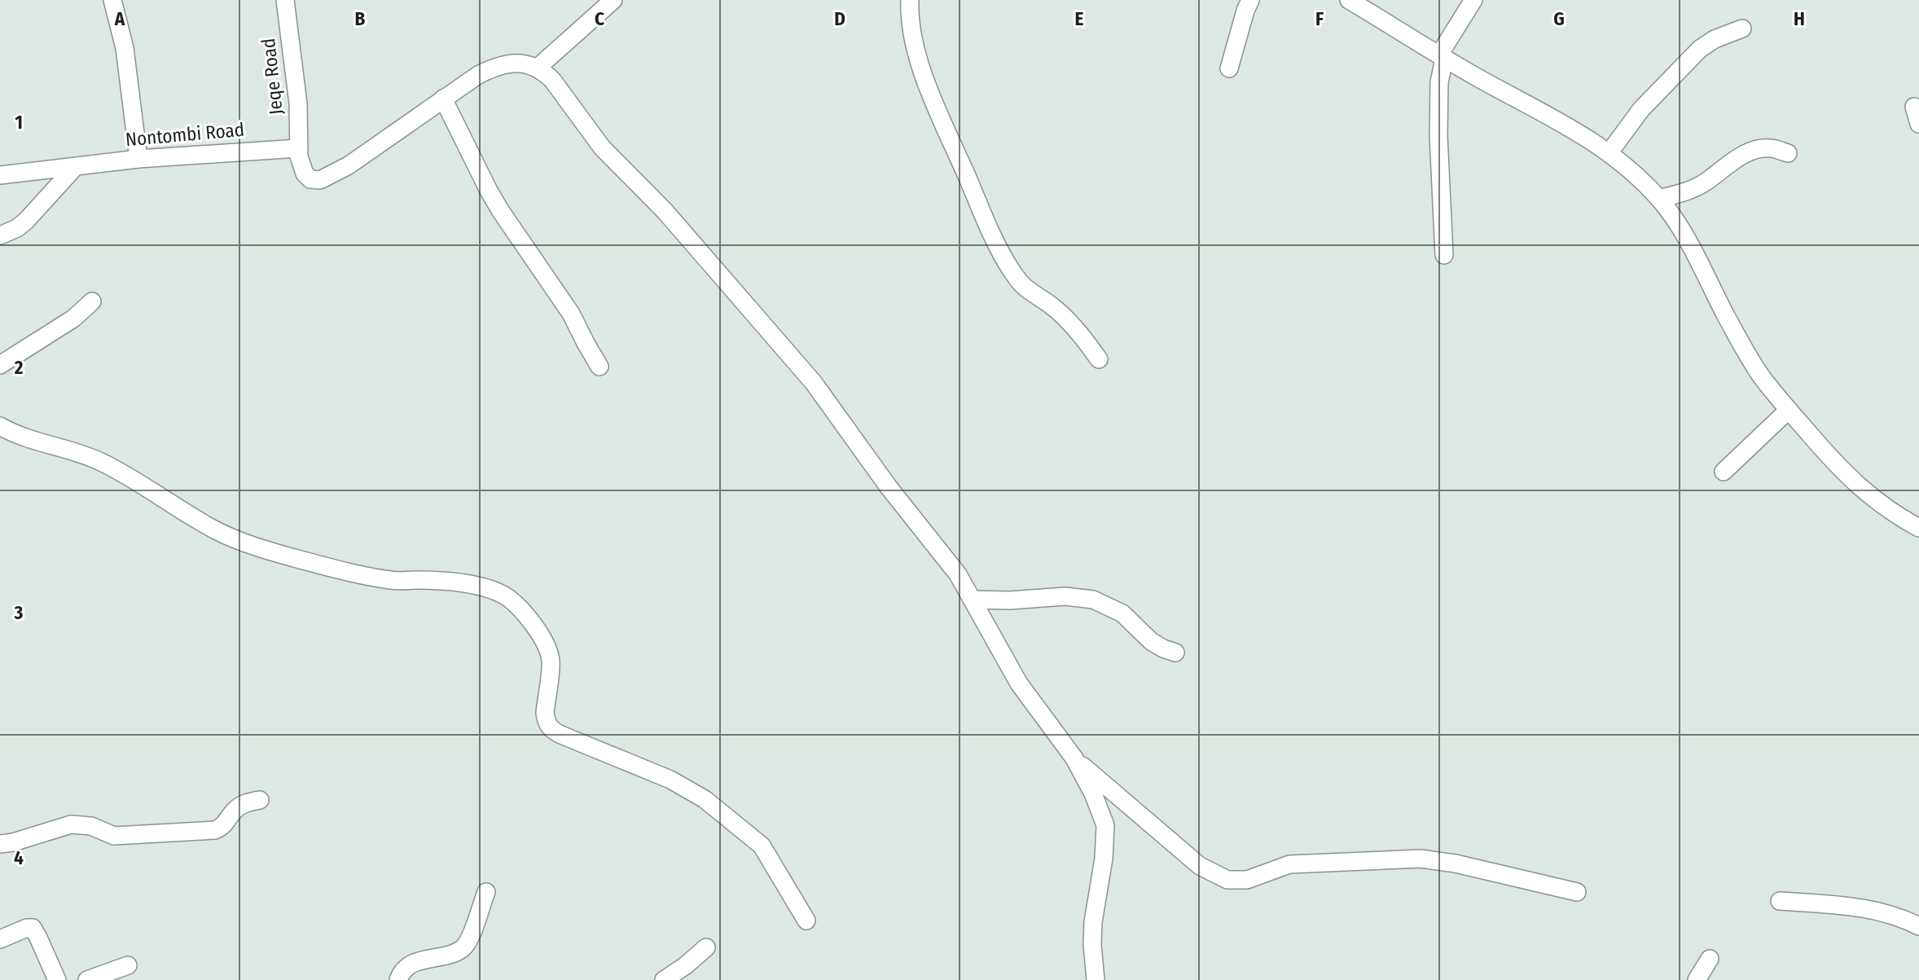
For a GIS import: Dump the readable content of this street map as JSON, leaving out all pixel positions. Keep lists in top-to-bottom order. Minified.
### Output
{"streets":{"street":["Jeqe Road","Nontombi Road"]},"crossings":[["Jeqe Road","Nontombi Road"]],"grid":{"columns":["A","B","C","D","E","F","G","H"],"rows":["1","2","3","4"]}}
